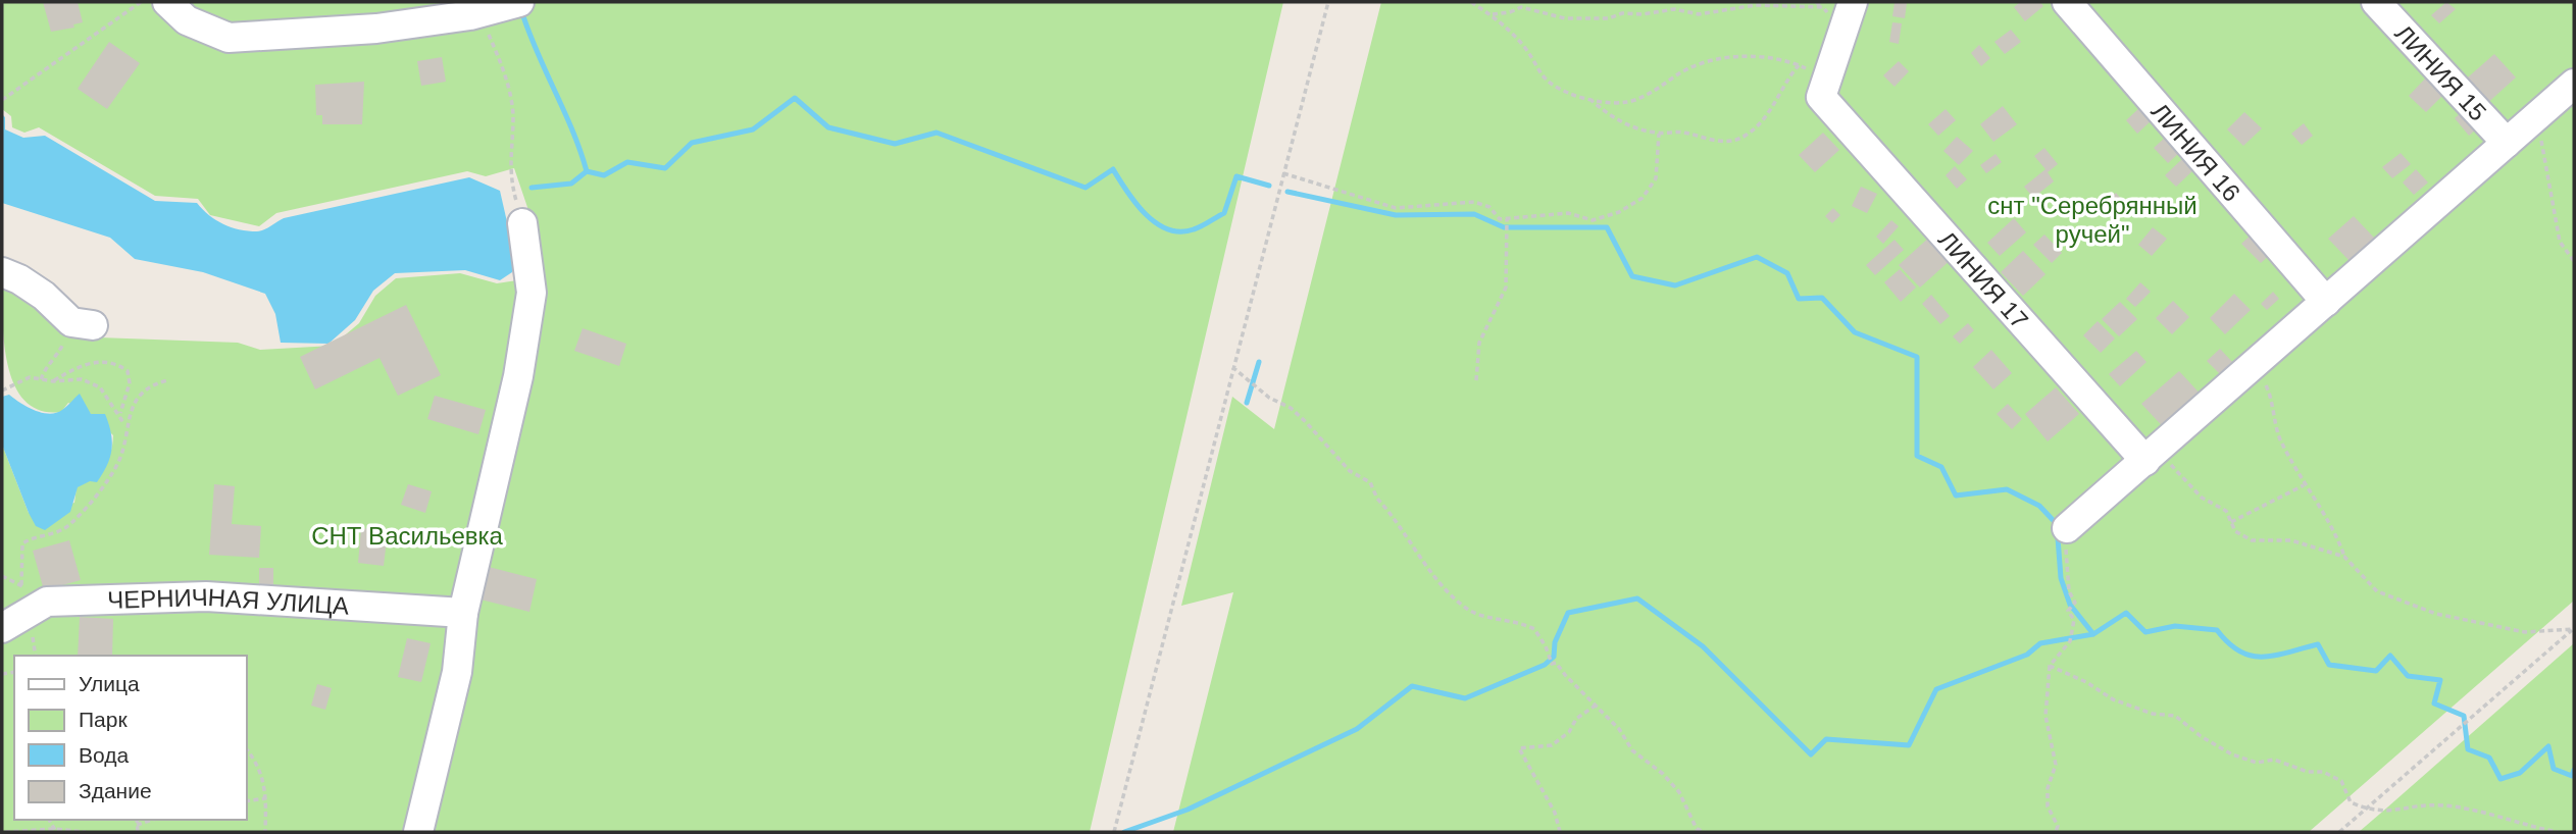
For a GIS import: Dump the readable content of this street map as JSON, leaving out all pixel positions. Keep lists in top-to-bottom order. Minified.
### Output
{"streets":{"street":["ЛИНИЯ 15","ЛИНИЯ 16","ЛИНИЯ 17","ЧЕРНИЧНАЯ УЛИЦА"]},"parks":["снт \"Серебрянный ручей\"","СНТ Васильевка"],"legend":["Улица","Парк","Вода","Здание"]}
